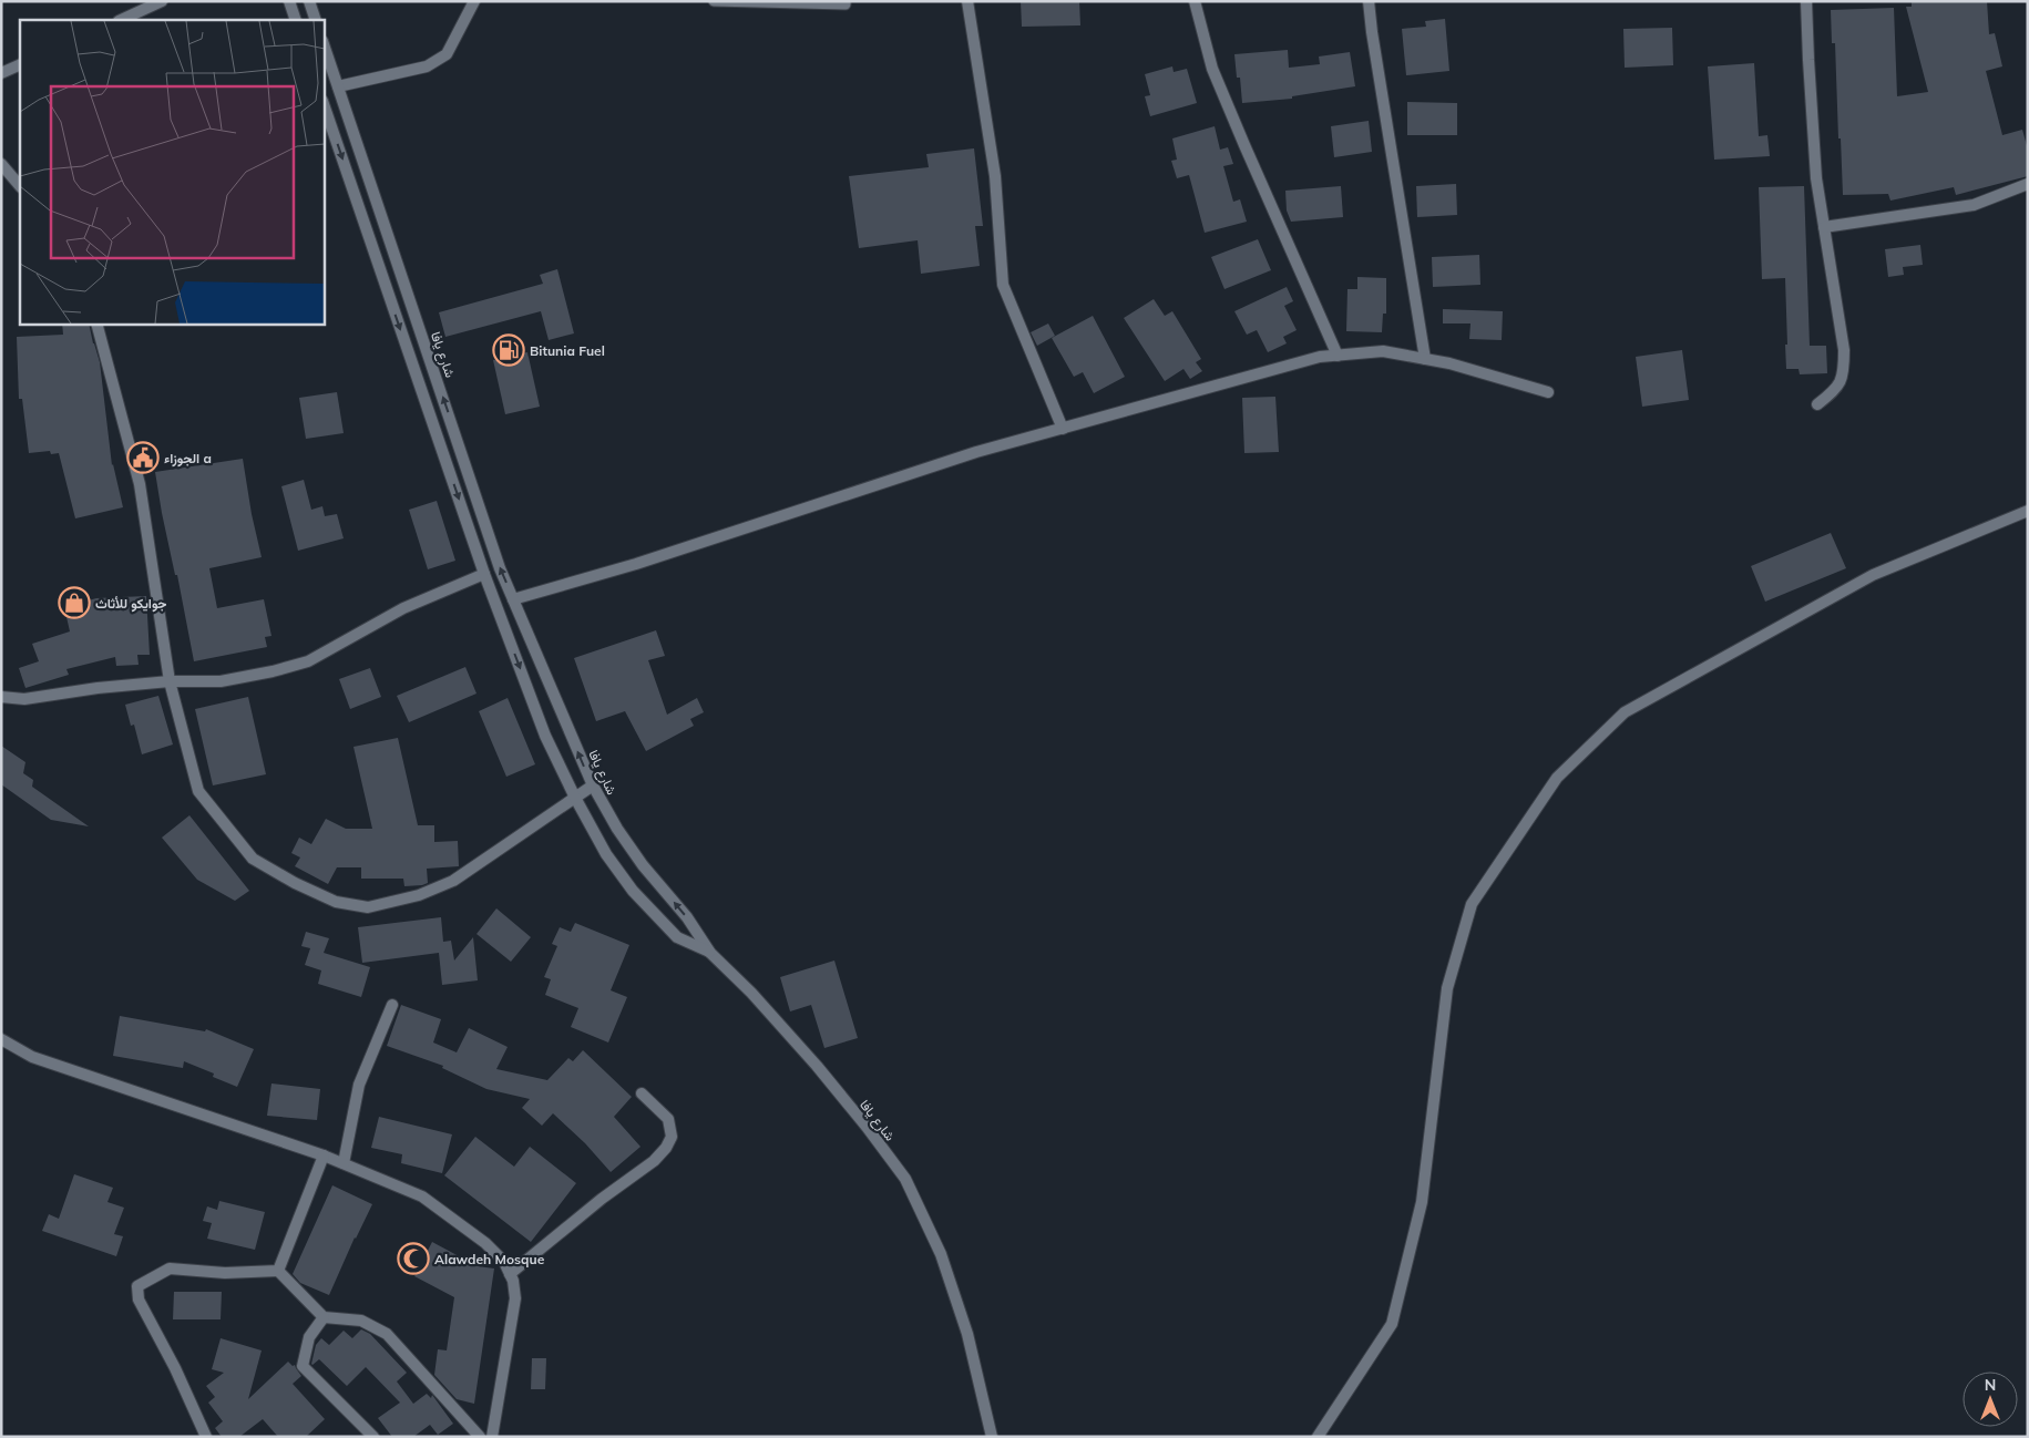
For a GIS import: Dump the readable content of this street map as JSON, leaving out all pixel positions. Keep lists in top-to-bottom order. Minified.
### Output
{"streets":{"street":["شارع يافا"]},"places":{"fuel station":["Bitunia Fuel"],"public building":["الجوزاء a"],"shop":["جوايكو للأثاث"],"mosque":["Alawdeh Mosque"]},"north":"top"}
